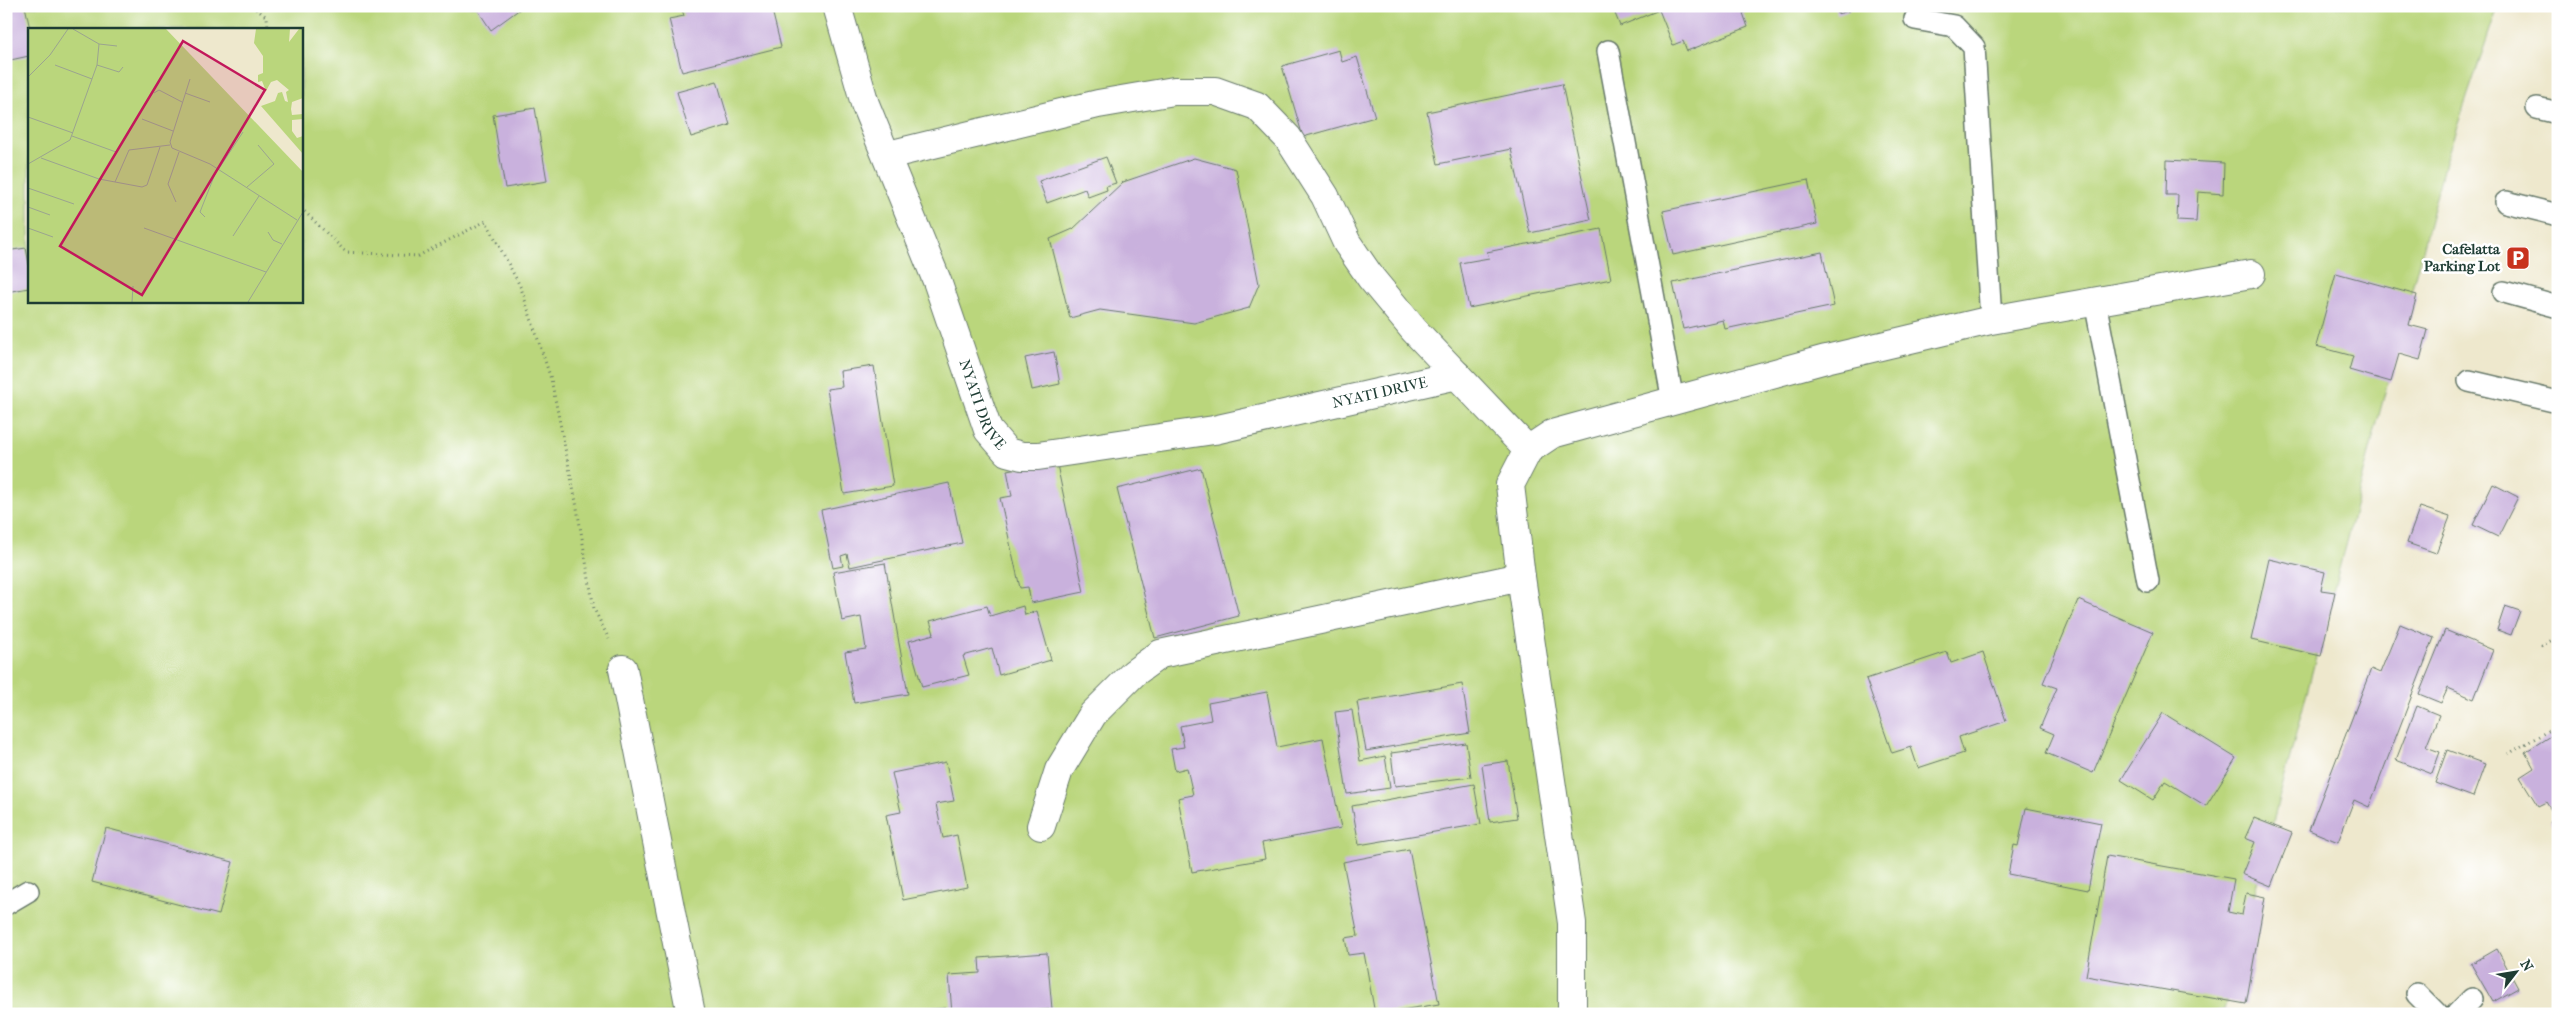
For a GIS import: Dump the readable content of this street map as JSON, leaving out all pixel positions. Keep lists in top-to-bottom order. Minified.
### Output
{"streets":{"street":["NYATI DRIVE"]},"places":{"parking":["Cafelatta Parking Lot"]},"north":"top right"}
